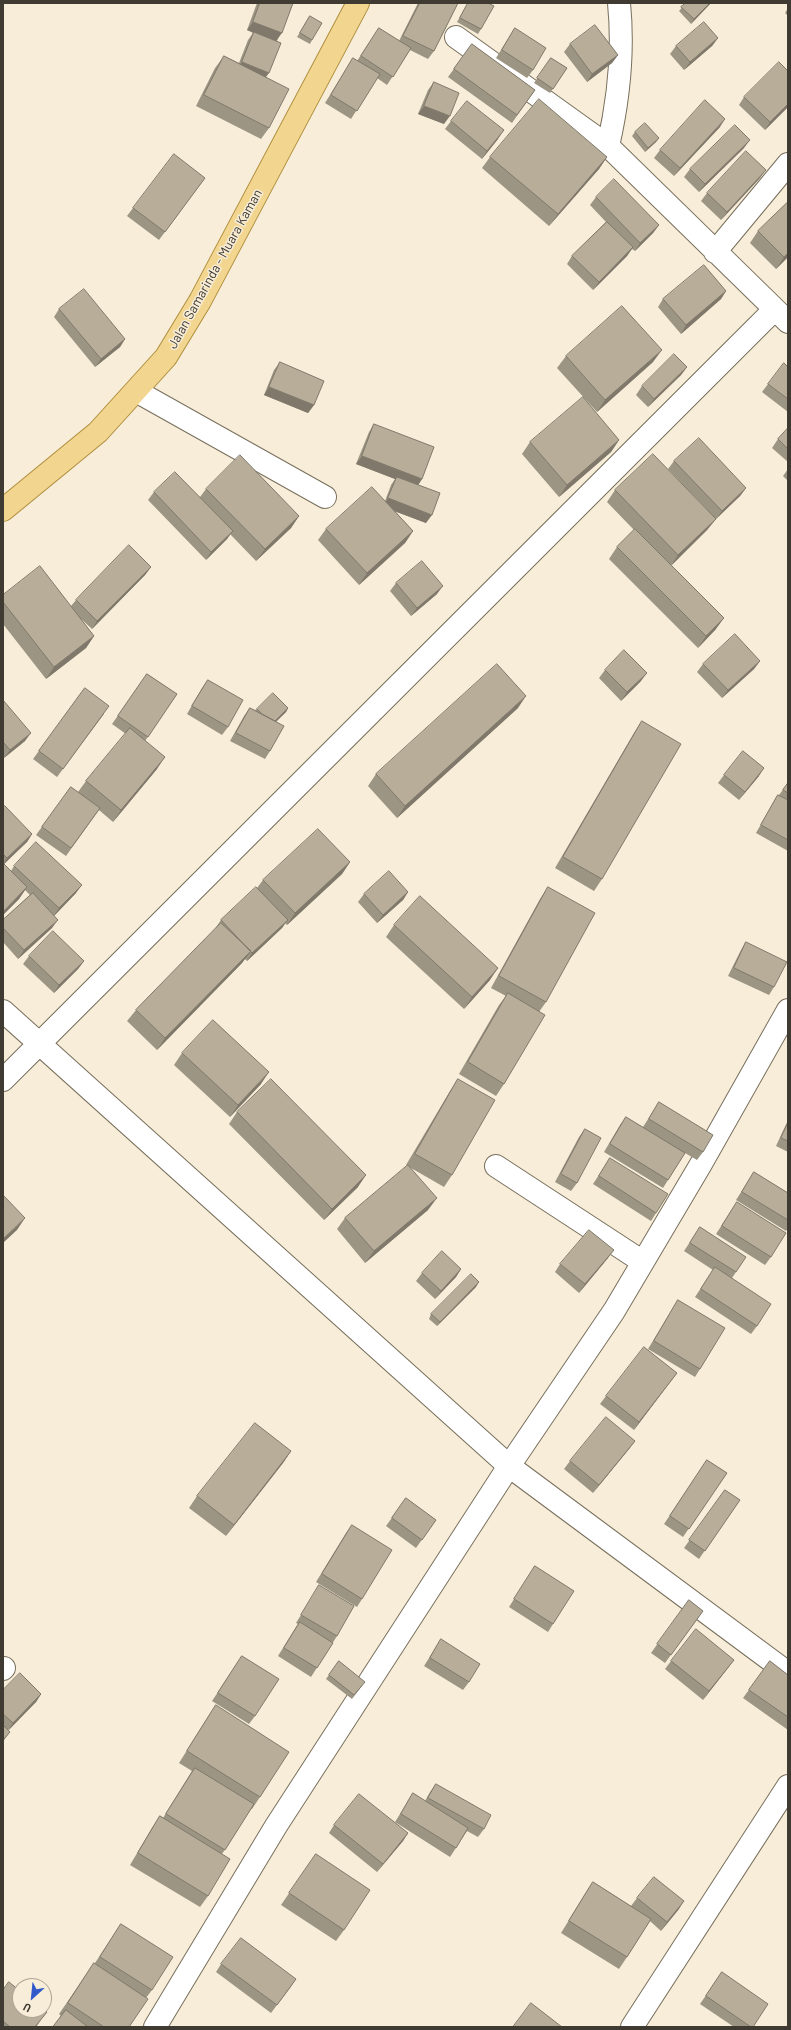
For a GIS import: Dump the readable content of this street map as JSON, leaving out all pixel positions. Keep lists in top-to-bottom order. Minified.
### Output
{"streets":{"main road":["Jalan Samarinda - Muara Kaman"]},"north":"bottom left"}
